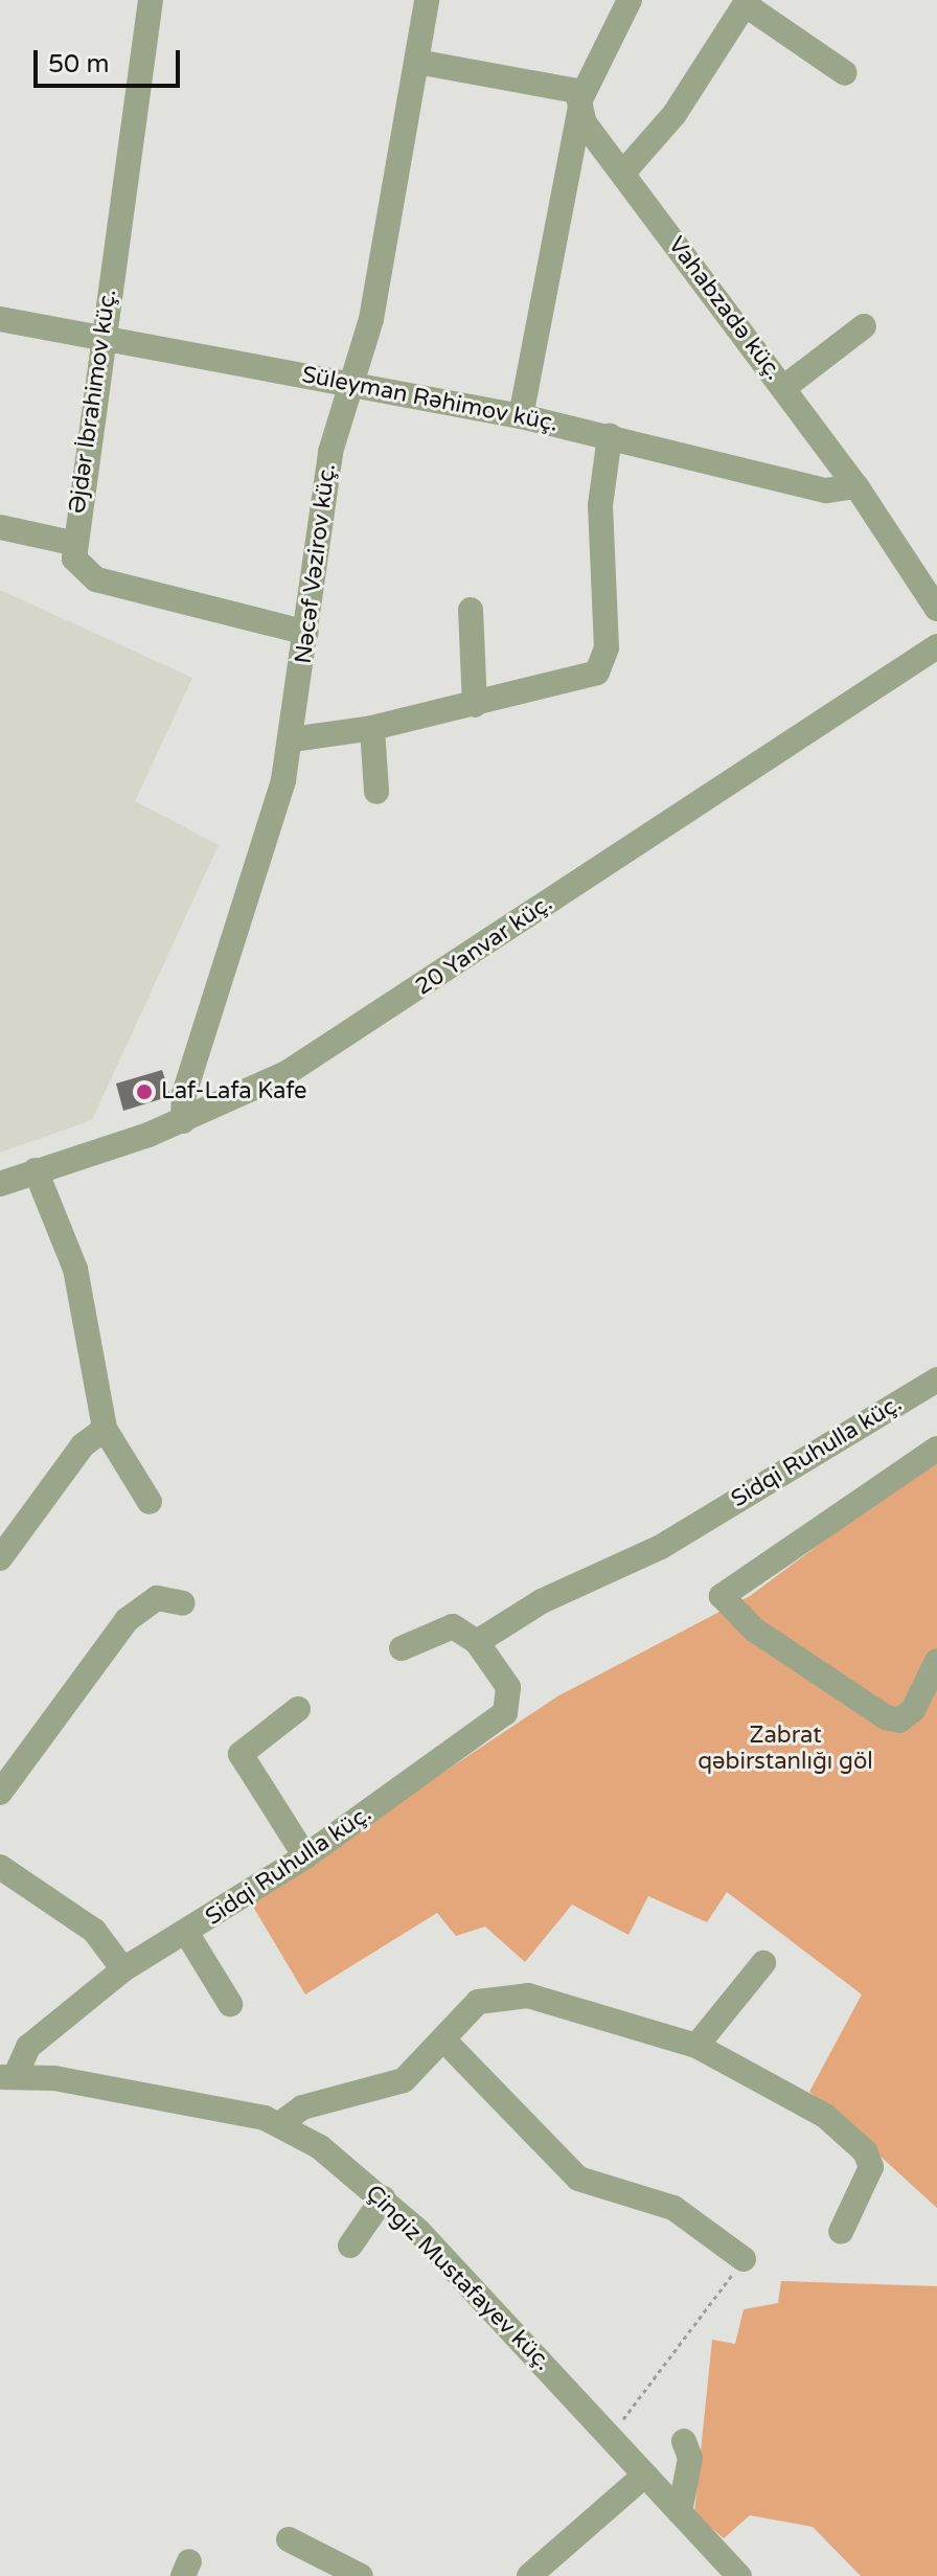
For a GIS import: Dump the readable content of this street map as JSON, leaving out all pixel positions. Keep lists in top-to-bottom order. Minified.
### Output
{"streets":{"street":["Vahabzadə küç.","Süleyman Rəhimov küç.","Əjdər İbrahimov küç.","Nəcəf Vəzirov küç.","20 Yanvar küç.","Sidqi Ruhulla küç.","Çingiz Mustafayev küç."]},"crossings":[["Vahabzadə küç.","Süleyman Rəhimov küç."],["Süleyman Rəhimov küç.","Əjdər İbrahimov küç."],["Süleyman Rəhimov küç.","Nəcəf Vəzirov küç."],["Əjdər İbrahimov küç.","Nəcəf Vəzirov küç."],["Nəcəf Vəzirov küç.","20 Yanvar küç."],["Sidqi Ruhulla küç.","Çingiz Mustafayev küç."]],"parks":["Zabrat qəbirstanlığı göl"],"places":["Laf-Lafa Kafe"],"scale_bar":"50 m"}
